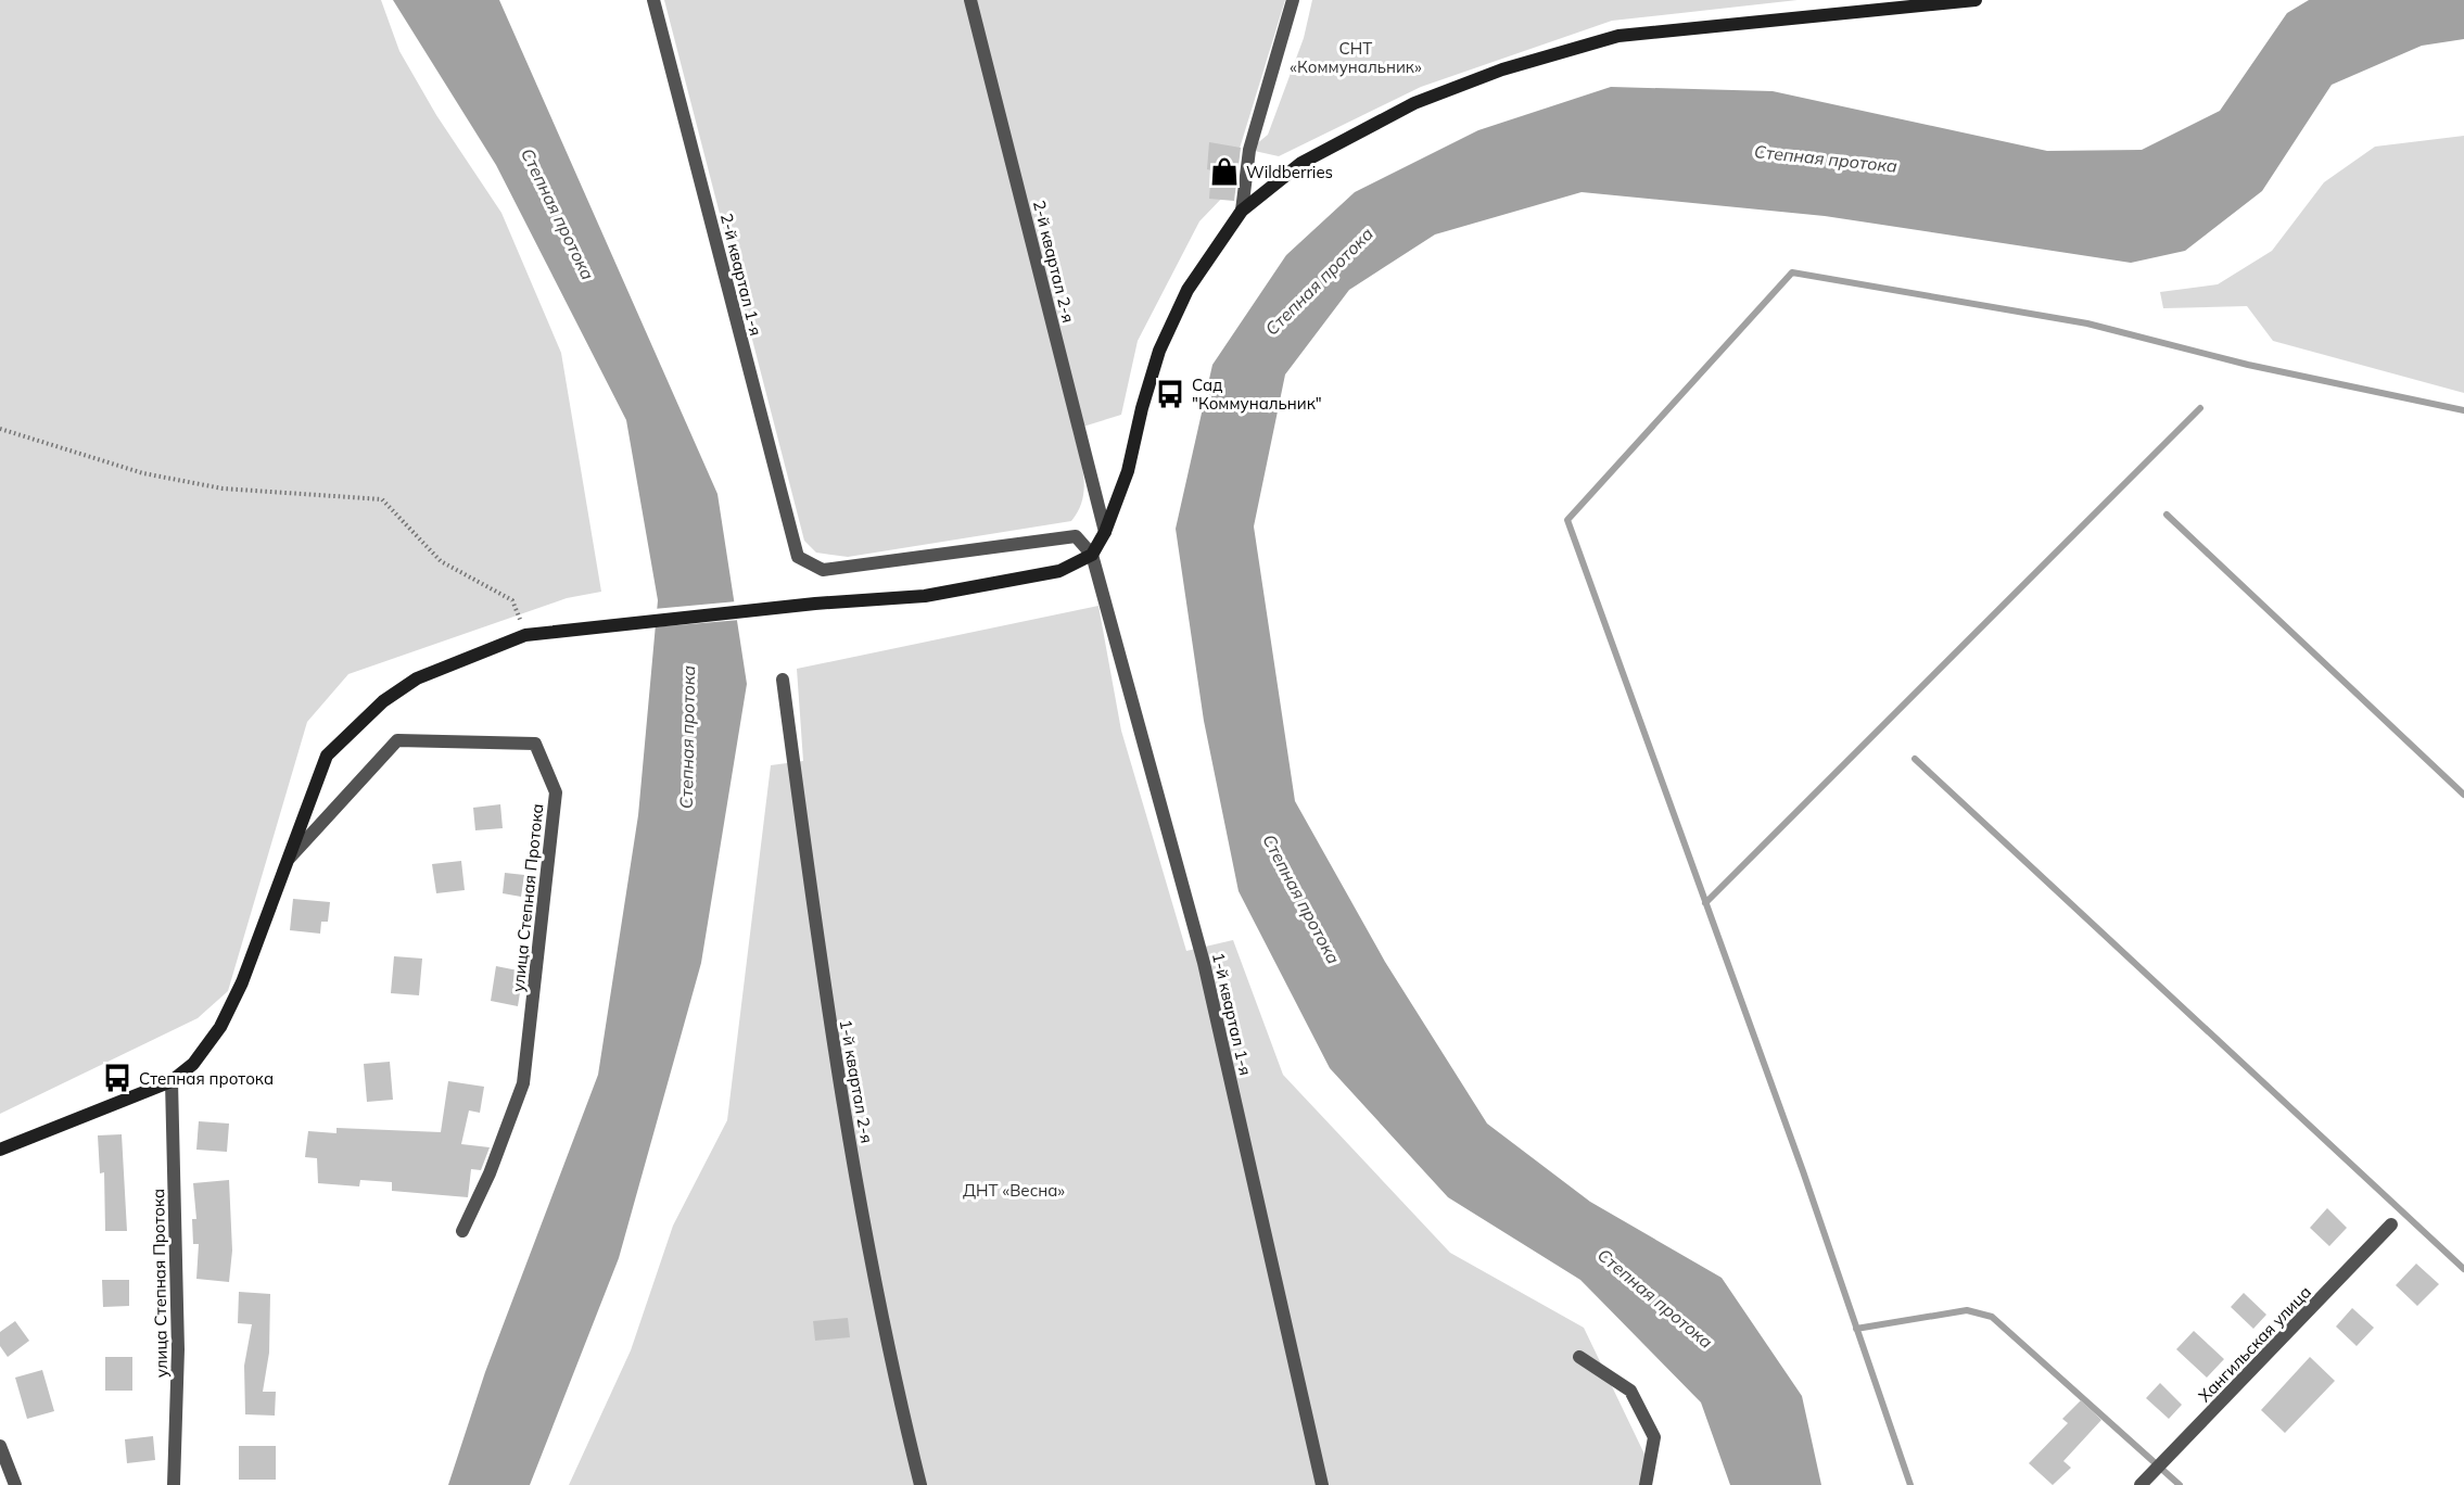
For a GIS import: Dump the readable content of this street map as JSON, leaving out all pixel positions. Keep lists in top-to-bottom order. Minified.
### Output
{"streets":{"street":["2-й квартал 2-я","2-й квартал 1-я","улица Степная Протока","1-й квартал 1-я","1-й квартал 2-я","Хангильская улица"]},"crossings":[["2-й квартал 1-я","1-й квартал 1-я"]],"water":["Степная протока"],"parks":["СНТ «Коммунальник»","ДНТ «Весна»"],"places":{"shop":["Wildberries"],"bus stop":["Сад \"Коммунальник\"","Степная протока"]}}
